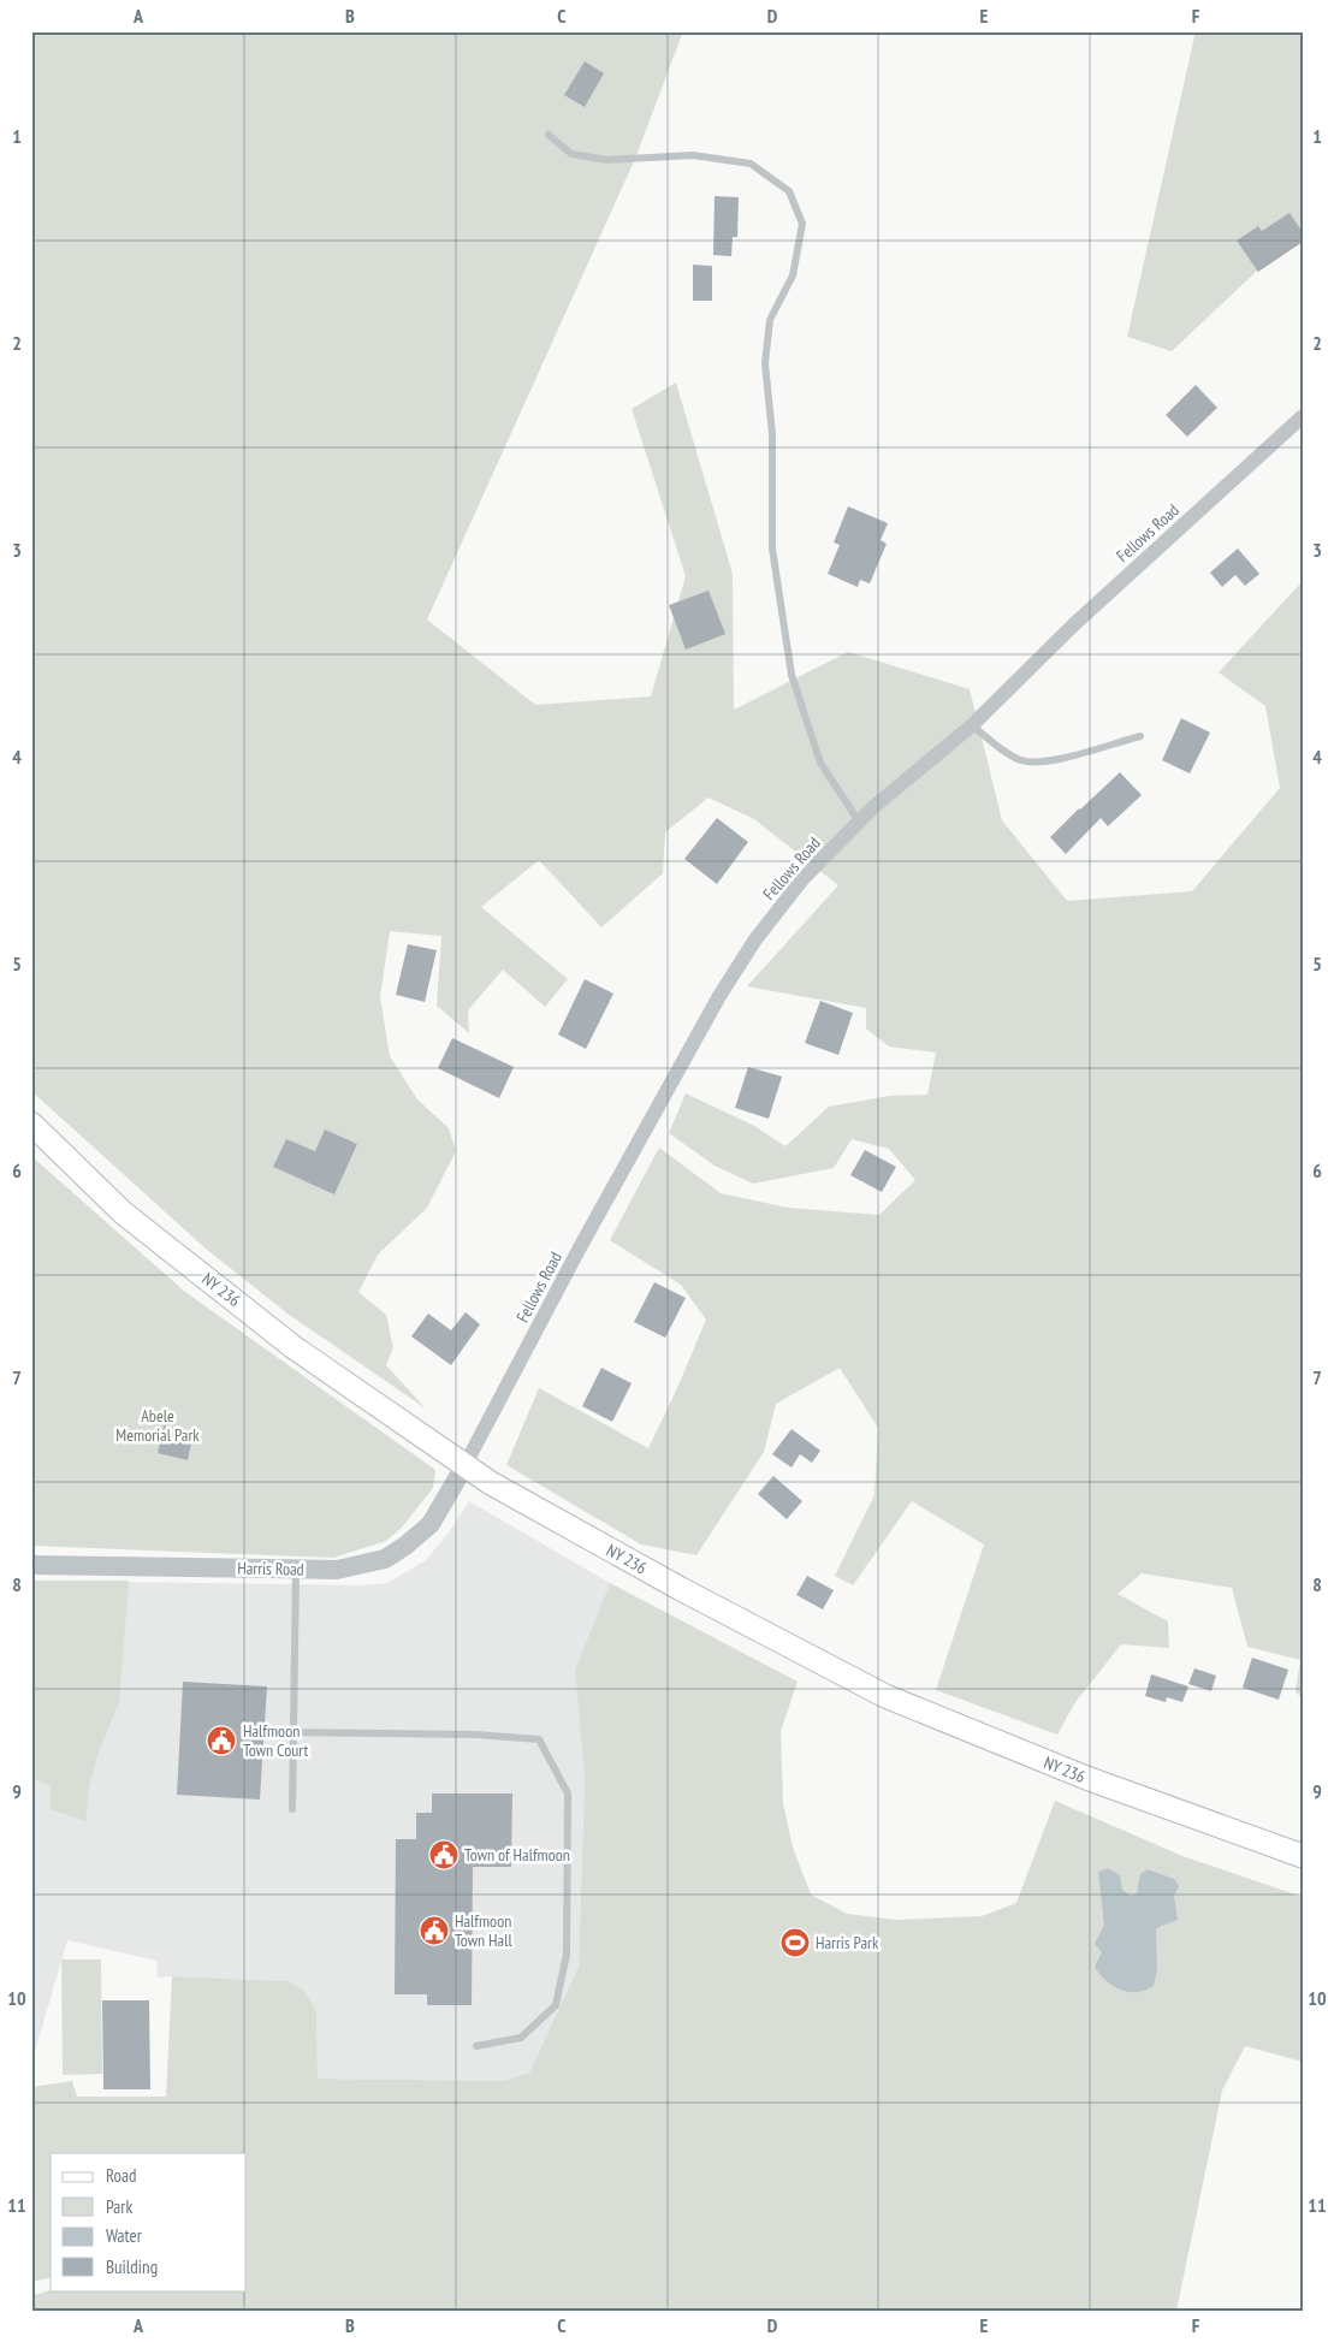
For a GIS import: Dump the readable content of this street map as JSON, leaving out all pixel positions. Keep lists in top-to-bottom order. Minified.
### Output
{"streets":{"main road":["NY 236"],"street":["Fellows Road","Harris Road"]},"crossings":[["Fellows Road","NY 236"],["Fellows Road","Harris Road"],["NY 236","Harris Road"]],"parks":["Abele Memorial Park"],"places":{"public building":["Halfmoon Town Court","Town of Halfmoon","Halfmoon Town Hall"],"sports":["Harris Park"]},"legend":["Road","Park","Water","Building"],"grid":{"columns":["A","B","C","D","E","F"],"rows":["1","2","3","4","5","6","7","8","9","10","11"]}}
